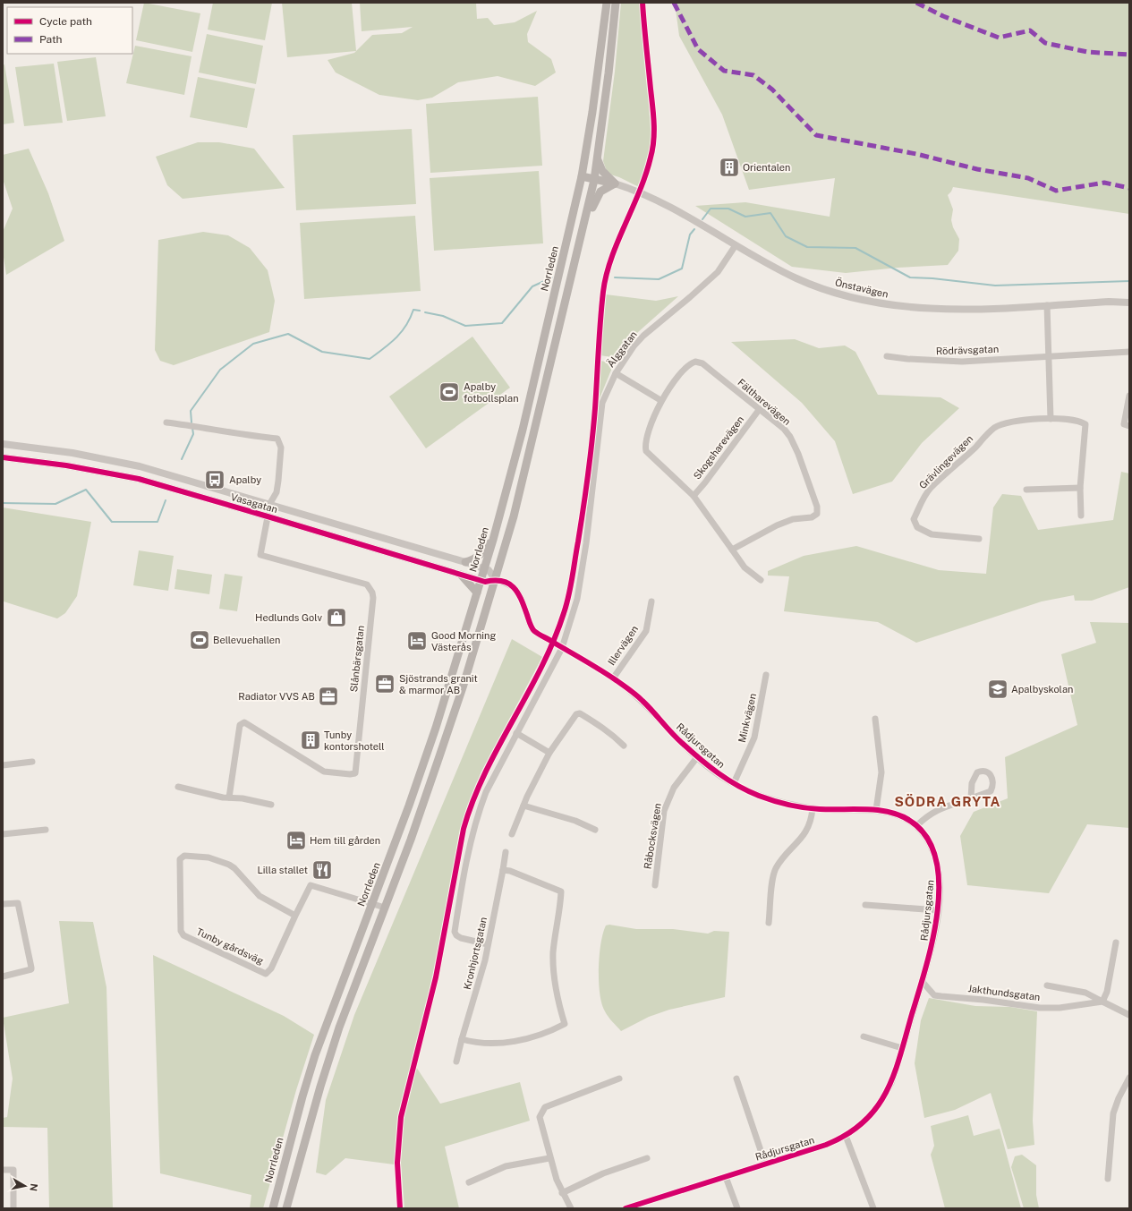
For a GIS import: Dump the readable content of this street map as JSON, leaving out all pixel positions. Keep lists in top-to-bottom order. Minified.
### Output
{"streets":{"main road":["Norrleden"],"street":["Önstavägen","Älggatan","Rödrävsgatan","Fältharevägen","Skogsharevägen","Grävlingevägen","Vasagatan","Illervägen","Slånbärsgatan","Minkvägen","Rådjursgatan","Råbocksvägen","Tunby gårdsväg","Kronhjortsgatan","Jakthundsgatan"]},"crossings":[["Norrleden","Vasagatan"],["Norrleden","Tunby gårdsväg"],["Önstavägen","Älggatan"],["Älggatan","Rådjursgatan"],["Älggatan","Kronhjortsgatan"],["Fältharevägen","Skogsharevägen"],["Vasagatan","Slånbärsgatan"],["Vasagatan","Rådjursgatan"],["Illervägen","Rådjursgatan"],["Minkvägen","Rådjursgatan"],["Rådjursgatan","Råbocksvägen"],["Rådjursgatan","Jakthundsgatan"]],"districts":["SÖDRA GRYTA"],"places":{"building":["Orientalen","Tunby kontorshotell"],"sports":["Apalby fotbollsplan","Bellevuehallen"],"bus stop":["Apalby"],"shop":["Hedlunds Golv"],"hotel":["Good Morning Västerås","Hem till gården"],"office":["Sjöstrands granit & marmor AB","Radiator VVS AB"],"school or university":["Apalbyskolan"],"restaurant":["Lilla stallet"]},"legend":["Cycle path","Path"],"north":"right"}
